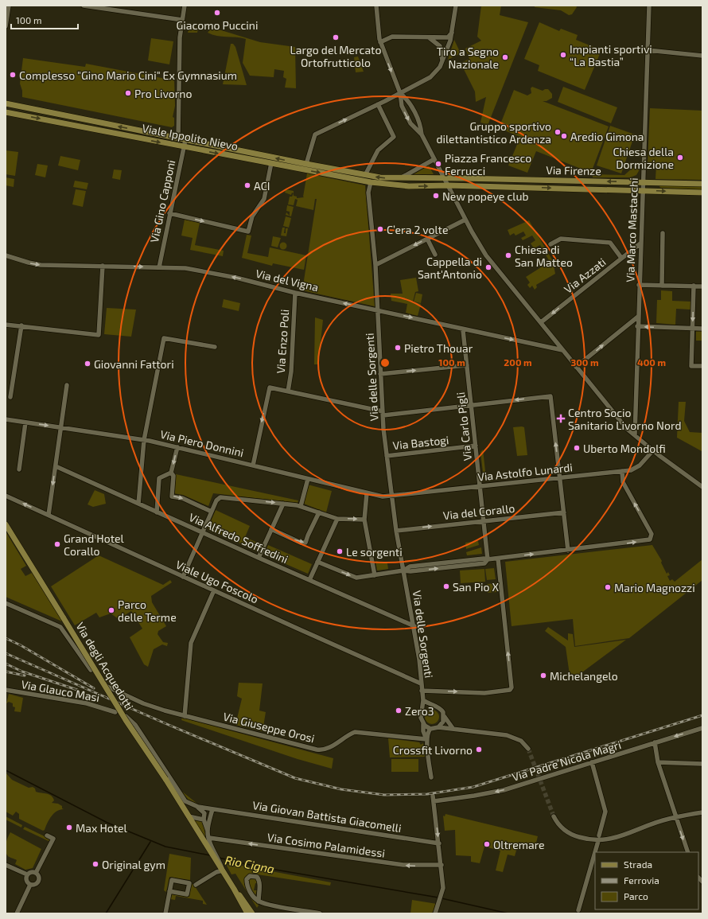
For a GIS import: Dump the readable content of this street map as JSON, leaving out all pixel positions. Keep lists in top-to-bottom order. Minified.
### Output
{"streets":{"main road":["Viale Ippolito Nievo","Via Firenze","Via degli Acquedotti"],"street":["Via Gino Capponi","Via Marco Mastacchi","Via Azzati","Via del Vigna","Via Enzo Poli","Via delle Sorgenti","Via Carlo Pigli","Via Bastogi","Via Piero Donnini","Via Astolfo Lunardi","Via del Corallo","Via Alfredo Soffredini","Viale Ugo Foscolo","Via Glauco Masi","Via Giuseppe Orosi","Via Padre Nicola Magri","Via Giovan Battista Giacomelli","Via Cosimo Palamidessi"]},"crossings":[["Viale Ippolito Nievo","Via Gino Capponi"],["Viale Ippolito Nievo","Via delle Sorgenti"],["Via Firenze","Via Marco Mastacchi"],["Via Gino Capponi","Via del Vigna"],["Via Marco Mastacchi","Via Azzati"],["Via del Vigna","Via Enzo Poli"],["Via del Vigna","Via delle Sorgenti"],["Via del Vigna","Via Carlo Pigli"],["Via delle Sorgenti","Via Bastogi"],["Via delle Sorgenti","Via Piero Donnini"],["Via delle Sorgenti","Via Astolfo Lunardi"],["Via delle Sorgenti","Via del Corallo"],["Via delle Sorgenti","Via Alfredo Soffredini"],["Via delle Sorgenti","Viale Ugo Foscolo"],["Via delle Sorgenti","Via Giuseppe Orosi"],["Via Carlo Pigli","Via Bastogi"],["Via Carlo Pigli","Via Astolfo Lunardi"],["Via Carlo Pigli","Via del Corallo"],["Via Piero Donnini","Via Astolfo Lunardi"],["Via degli Acquedotti","Via Giovan Battista Giacomelli"],["Via degli Acquedotti","Via Cosimo Palamidessi"]],"one_way":["Via Azzati","Via del Corallo","Via Padre Nicola Magri","Via Cosimo Palamidessi"],"water":["Rio Cigna"],"places":{"other":["Giacomo Puccini","Largo del Mercato Ortofrutticolo","Impianti sportivi “La Bastia”","Tiro a Segno Nazionale","Complesso \"Gino Mario Cini\" Ex Gymnasium","Pro Livorno","Gruppo sportivo dilettantistico Ardenza","Aredio Gimona","Chiesa della Dormizione","Piazza Francesco Ferrucci","ACI","New popeye club","C’era 2 volte","Chiesa di San Matteo","Cappella di Sant'Antonio","Pietro Thouar","Giovanni Fattori","Uberto Mondolfi","Grand Hotel Corallo","Le sorgenti","San Pio X","Mario Magnozzi","Parco delle Terme","Michelangelo","Zero3","Crossfit Livorno","Max Hotel","Oltremare","Original gym"],"health":["Centro Socio Sanitario Livorno Nord"]},"legend":["Strada","Ferrovia","Parco"],"scale_bar":"100 m","rings":["100 m","200 m","300 m","400 m"]}
